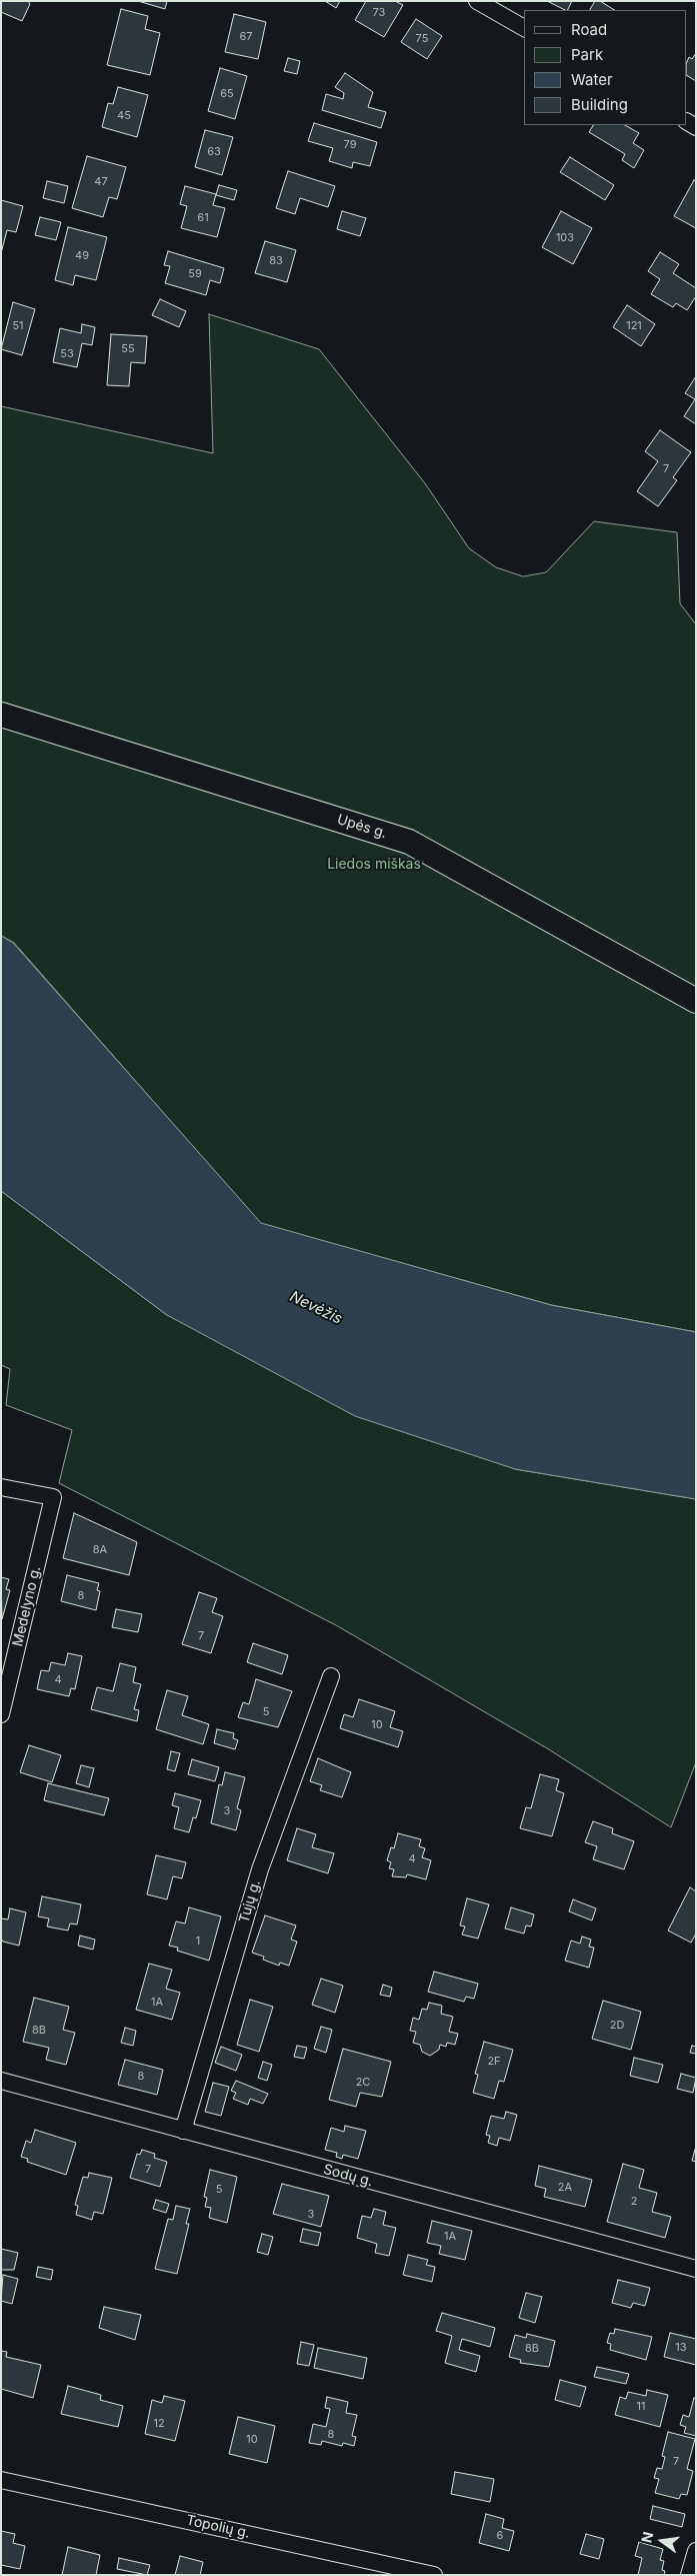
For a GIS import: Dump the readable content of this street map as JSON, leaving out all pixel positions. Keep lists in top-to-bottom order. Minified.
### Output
{"streets":{"main road":["Upės g."],"street":["Medelyno g.","Tujų g.","Sodų g.","Topolių g."]},"crossings":[["Tujų g.","Sodų g."]],"water":["Nevėžis"],"parks":["Liedos miškas"],"house_numbers":["73","67","75","65","45","79","63","47","61","103","49","83","59","51","121","55","53","7","8A","8","7","4","5","10","3","4","1","1A","2D","8B","2F","8","2C","7","2A","5","2","3","1A","13","8B","11","12","8","10","7","6"],"legend":["Road","Park","Water","Building"],"north":"left"}
